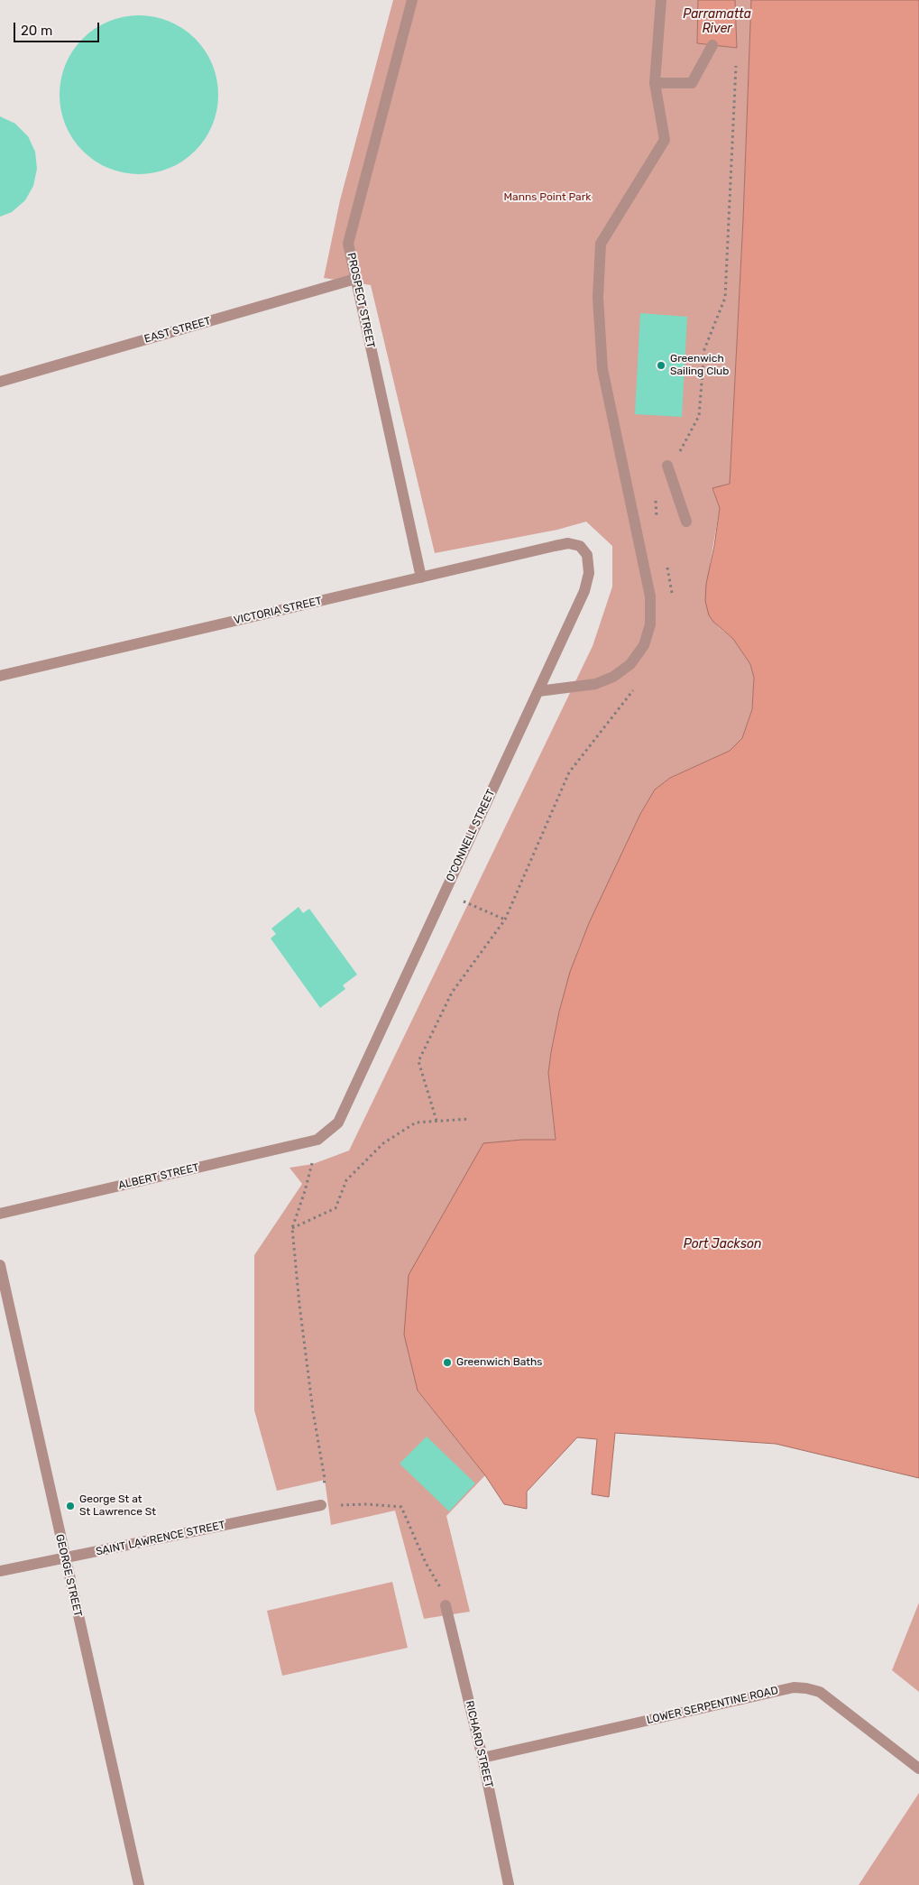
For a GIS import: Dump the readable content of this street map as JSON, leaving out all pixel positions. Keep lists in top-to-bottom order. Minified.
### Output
{"streets":{"street":["PROSPECT STREET","EAST STREET","VICTORIA STREET","O'CONNELL STREET","ALBERT STREET","SAINT LAWRENCE STREET","GEORGE STREET","LOWER SERPENTINE ROAD","RICHARD STREET"]},"crossings":[["PROSPECT STREET","EAST STREET"],["PROSPECT STREET","VICTORIA STREET"],["VICTORIA STREET","O'CONNELL STREET"],["O'CONNELL STREET","ALBERT STREET"],["SAINT LAWRENCE STREET","GEORGE STREET"],["LOWER SERPENTINE ROAD","RICHARD STREET"]],"water":["Parramatta River","Port Jackson"],"parks":["Manns Point Park"],"places":["Greenwich Sailing Club","Greenwich Baths","George St at St Lawrence St"],"scale_bar":"20 m"}
